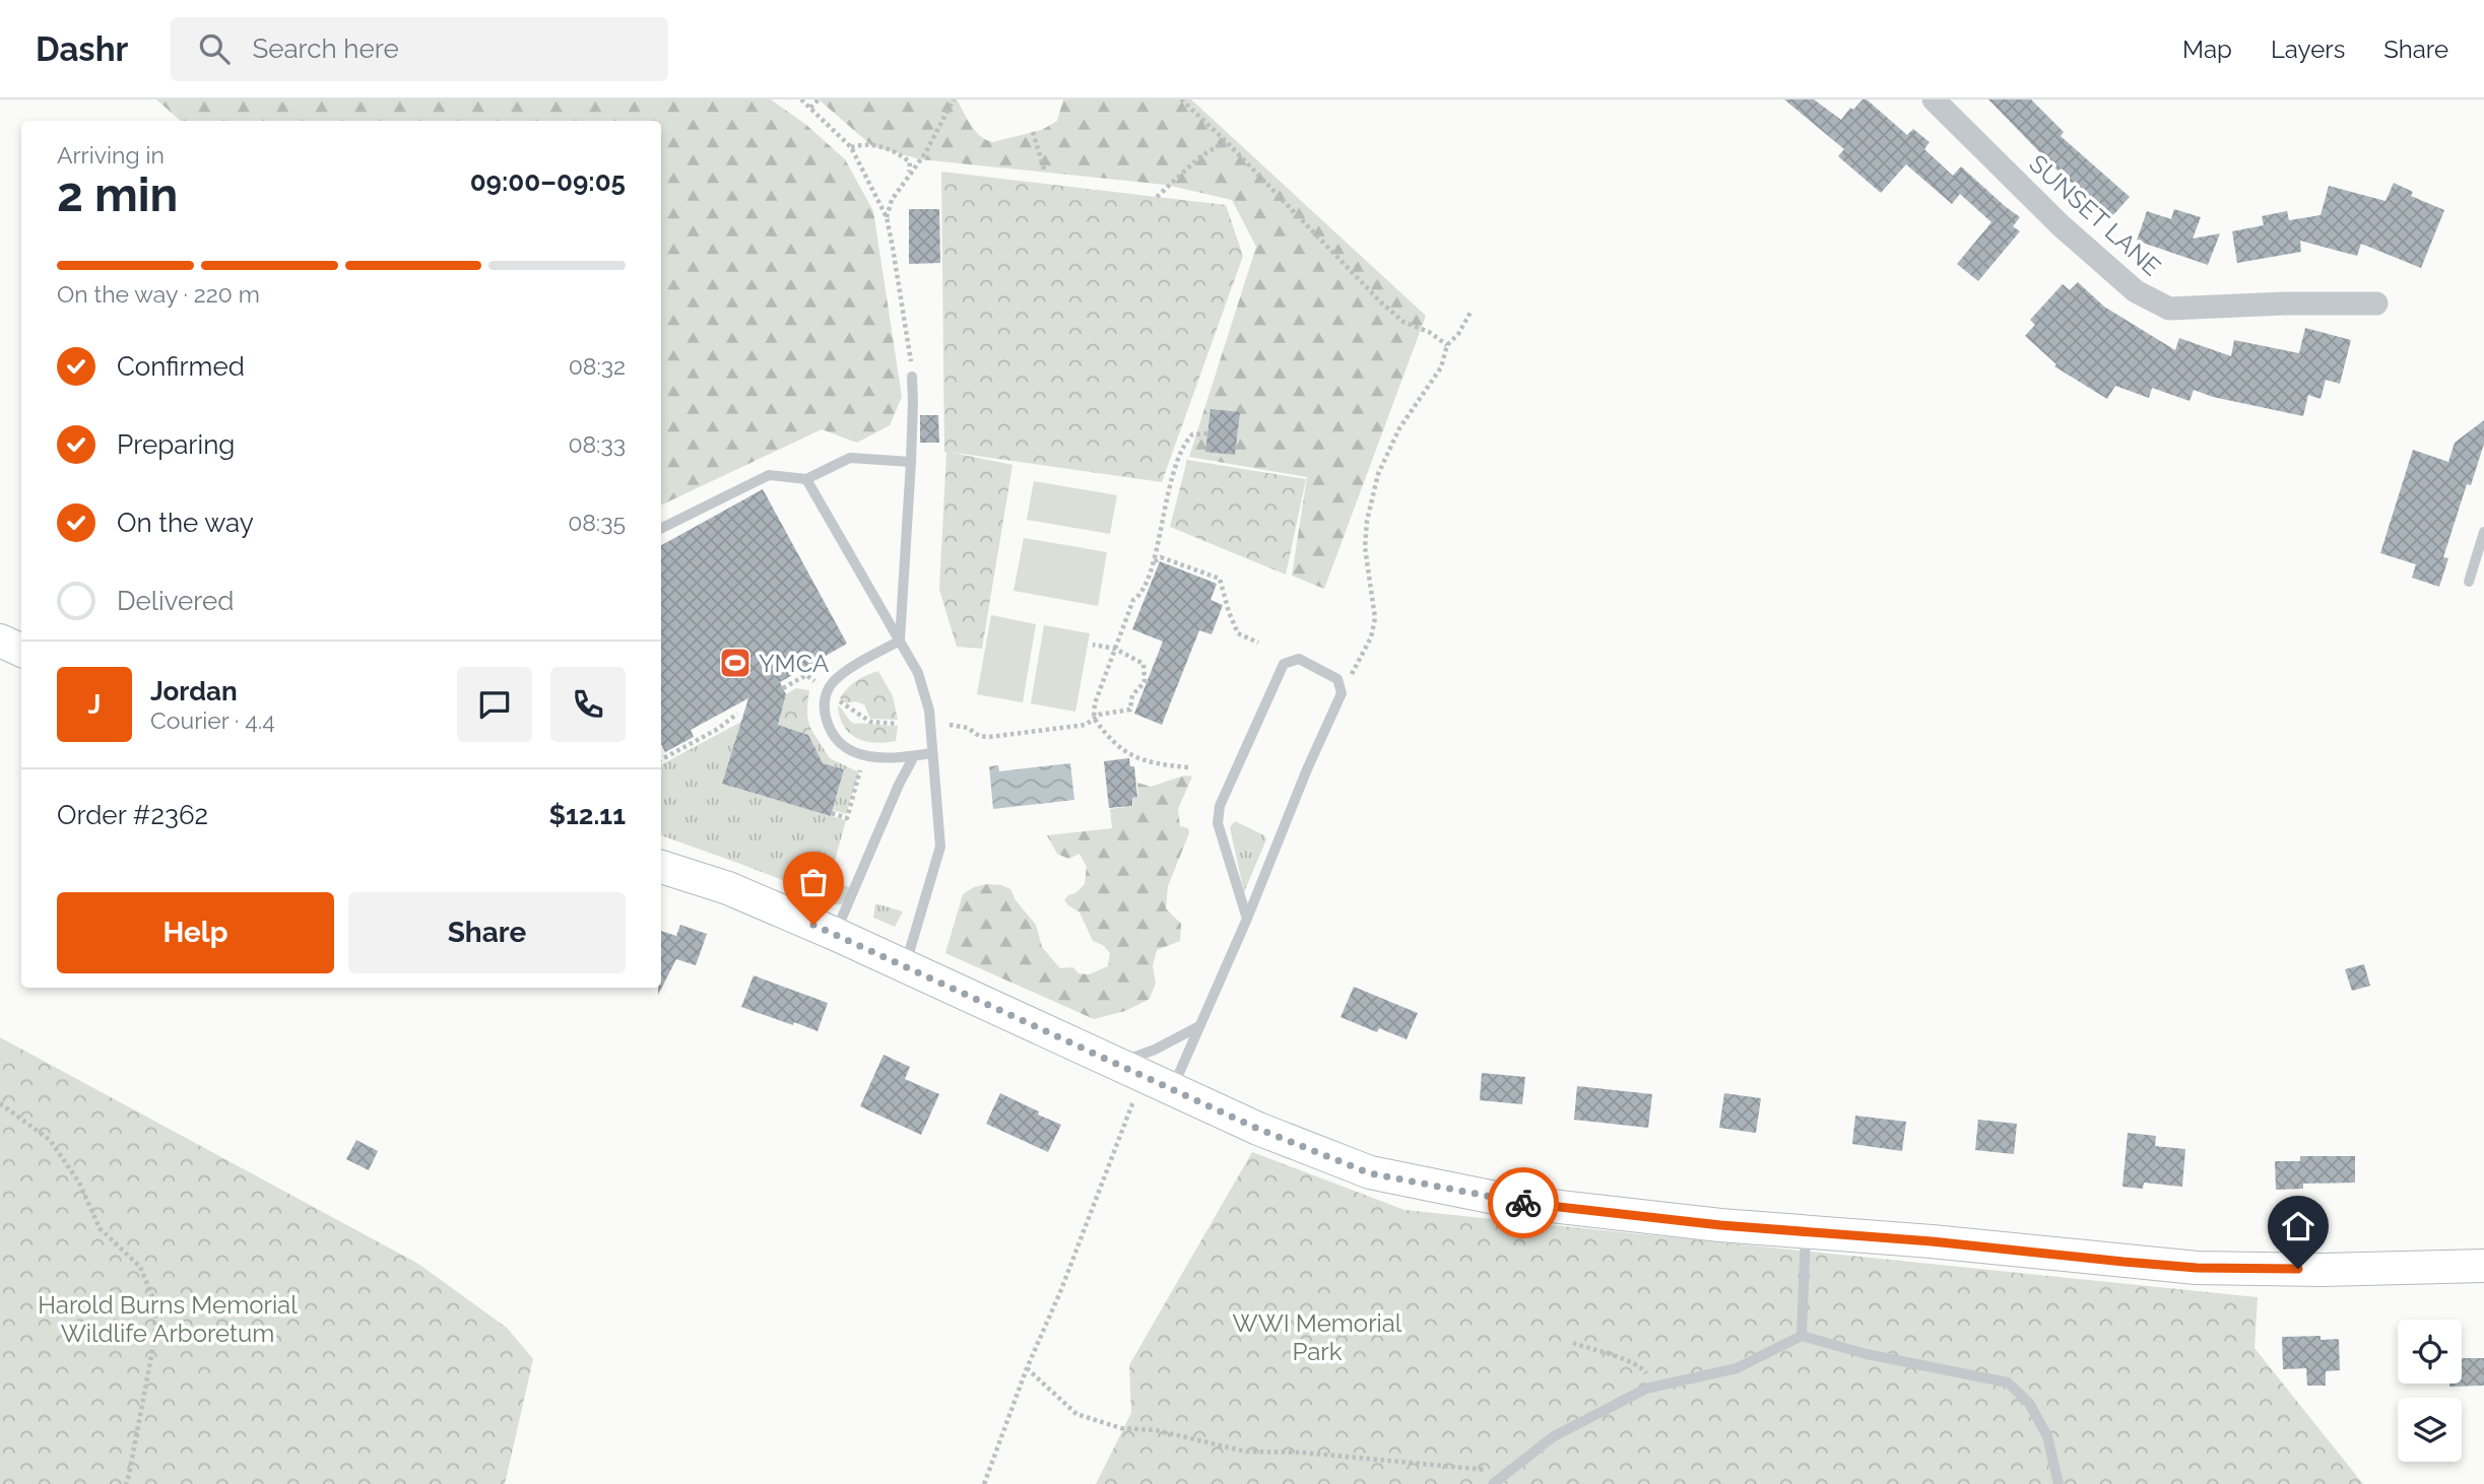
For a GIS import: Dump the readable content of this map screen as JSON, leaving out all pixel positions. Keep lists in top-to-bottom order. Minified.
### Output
{"streets":{"street":["SUNSET LANE"]},"parks":["Harold Burns Memorial Wildlife Arboretum","WWI Memorial Park"],"places":{"sports":["YMCA"]},"page":{"header":"Dashr","search":"Search here","nav":["Map","Layers","Share"],"heading":["2 min","Arriving in","09:00–09:05"],"panel":["Jordan","Courier · 4.4","Order #2362","$12.11"],"bar":"On the way · 220 m","list":[["Confirmed","08:32"],["Preparing","08:33"],["On the way","08:35"],"Delivered"],"round":"J","buttons":["Help","Share"]}}
